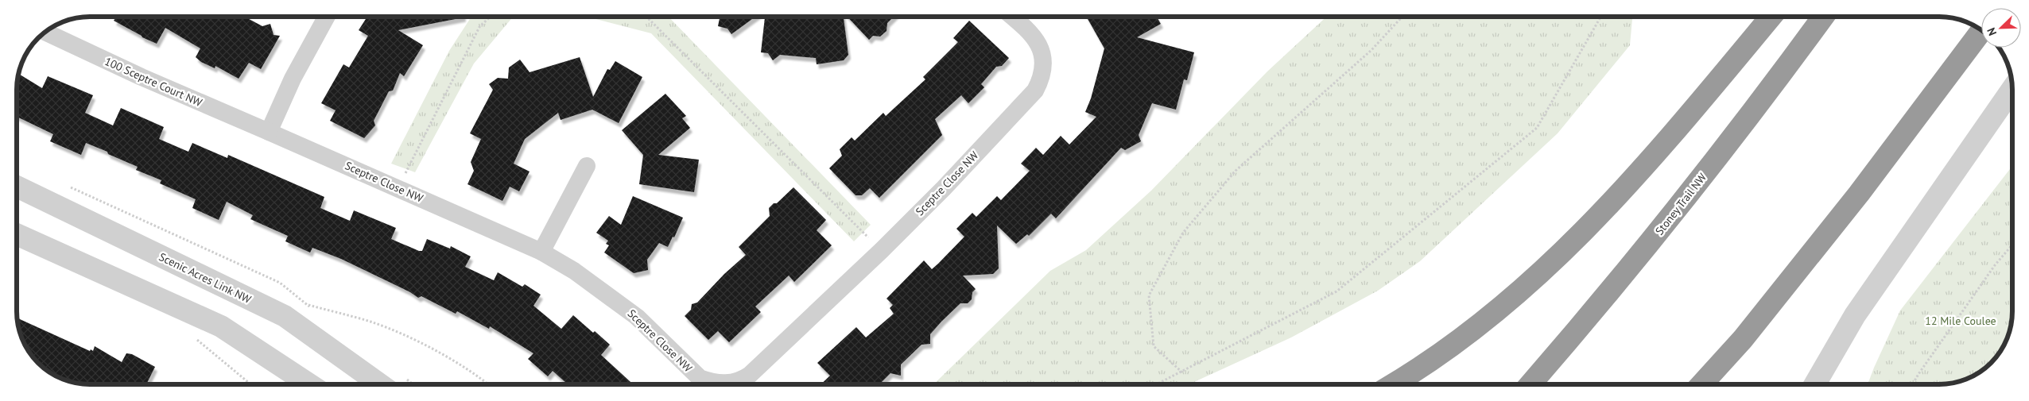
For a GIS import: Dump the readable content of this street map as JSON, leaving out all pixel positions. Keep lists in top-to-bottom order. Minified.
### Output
{"streets":{"highway":["Stoney Trail NW"],"street":["100 Sceptre Court NW","Sceptre Close NW","Scenic Acres Link NW"]},"crossings":[["100 Sceptre Court NW","Sceptre Close NW"]],"parks":["12 Mile Coulee"],"north":"bottom left"}
